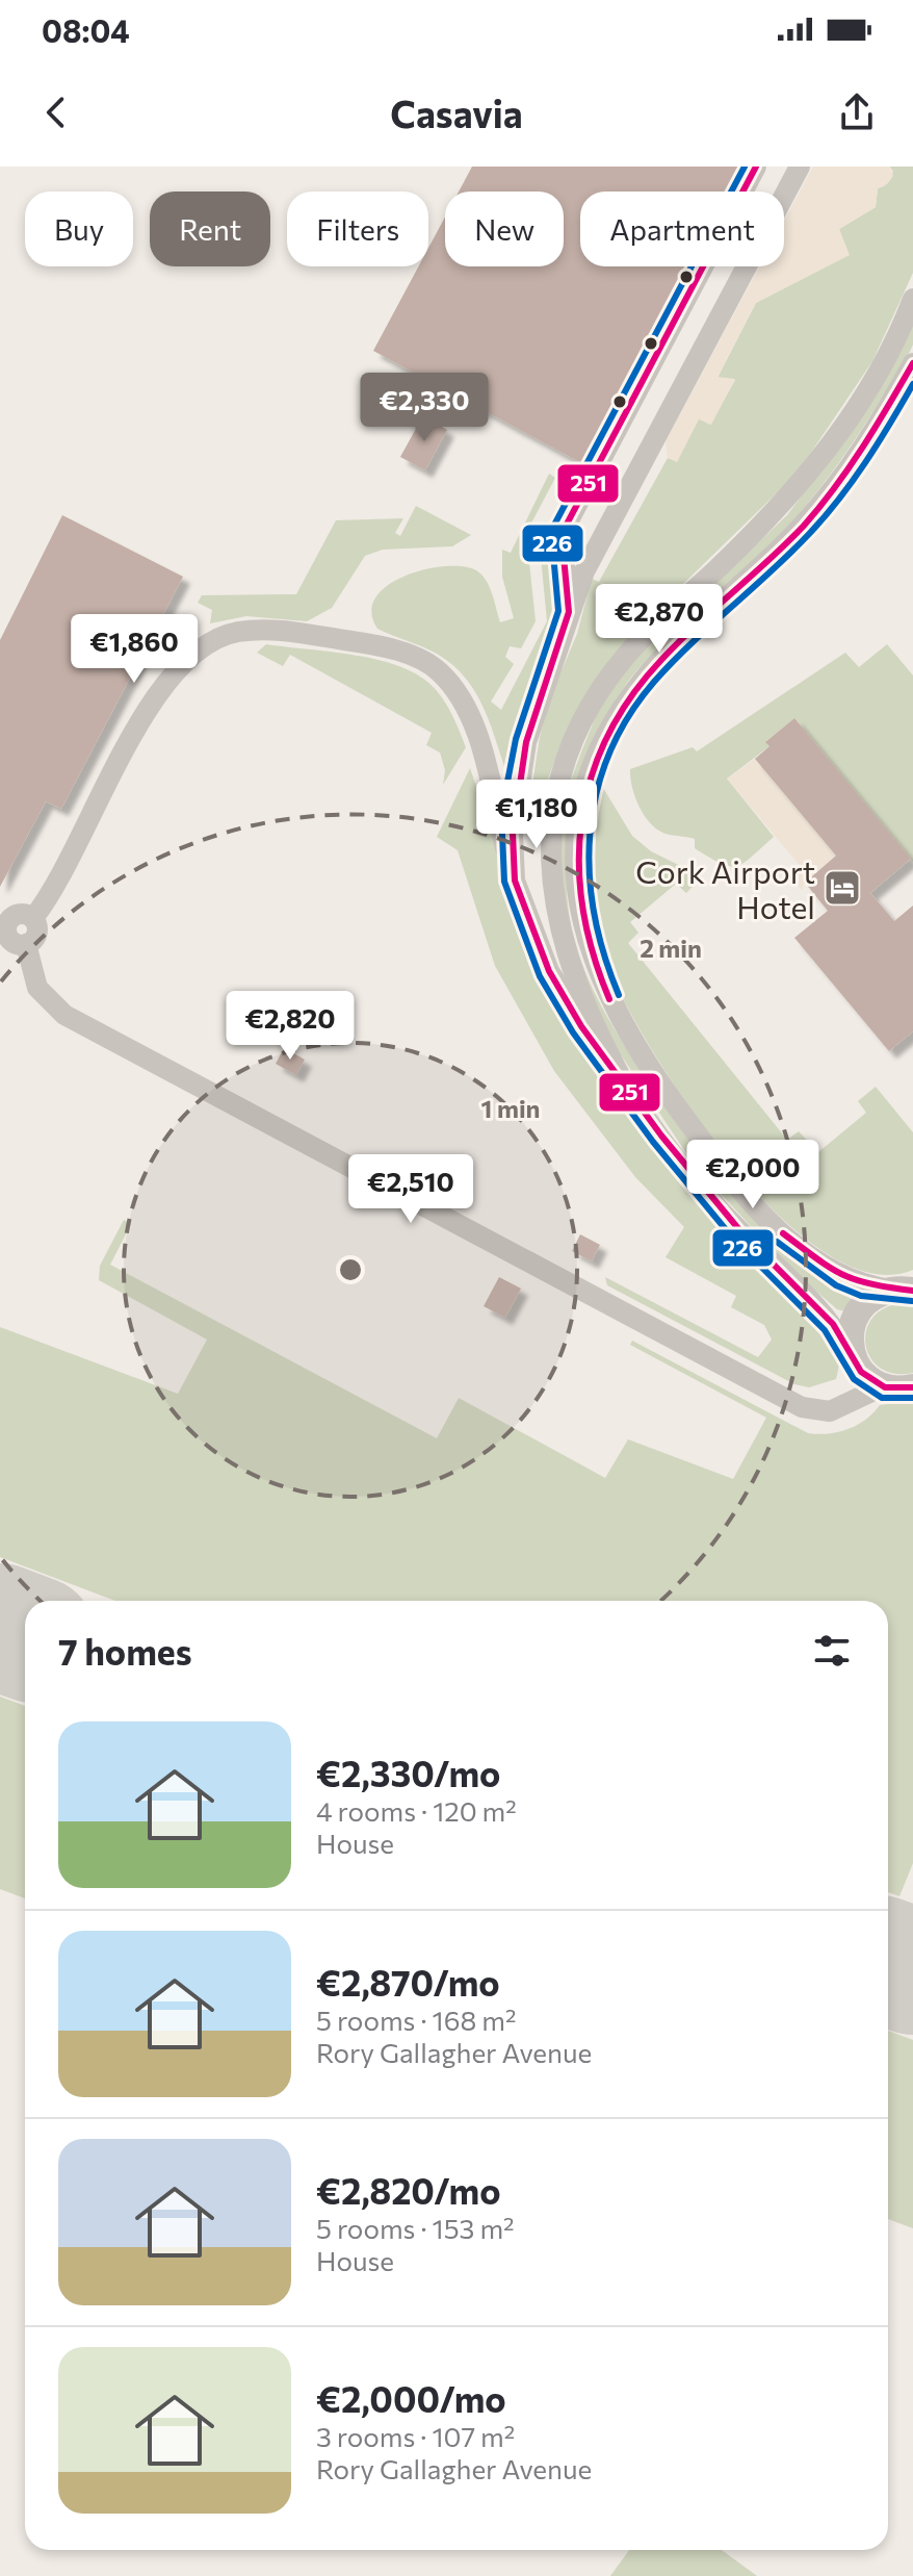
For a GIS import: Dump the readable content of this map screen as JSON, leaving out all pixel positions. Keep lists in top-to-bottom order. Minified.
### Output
{"places":{"hotel":["Cork Airport Hotel"]},"lines":["transit line 251","transit line 226"],"page":{"status":"08:04","header":"Casavia","chip":["Buy","Rent","Filters","New","Apartment"],"price":["€2,330","€2,870","€1,860","€1,180","€2,820","€2,000","€2,510"],"heading":"7 homes","list":[{"name":"€2,330/mo","note":"4 rooms · 120 m² · House"},{"name":"€2,870/mo","note":"5 rooms · 168 m² · Rory Gallagher Avenue"},{"name":"€2,820/mo","note":"5 rooms · 153 m² · House"},{"name":"€2,000/mo","note":"3 rooms · 107 m² · Rory Gallagher Avenue"}]},"rings":["2 min","1 min"]}
